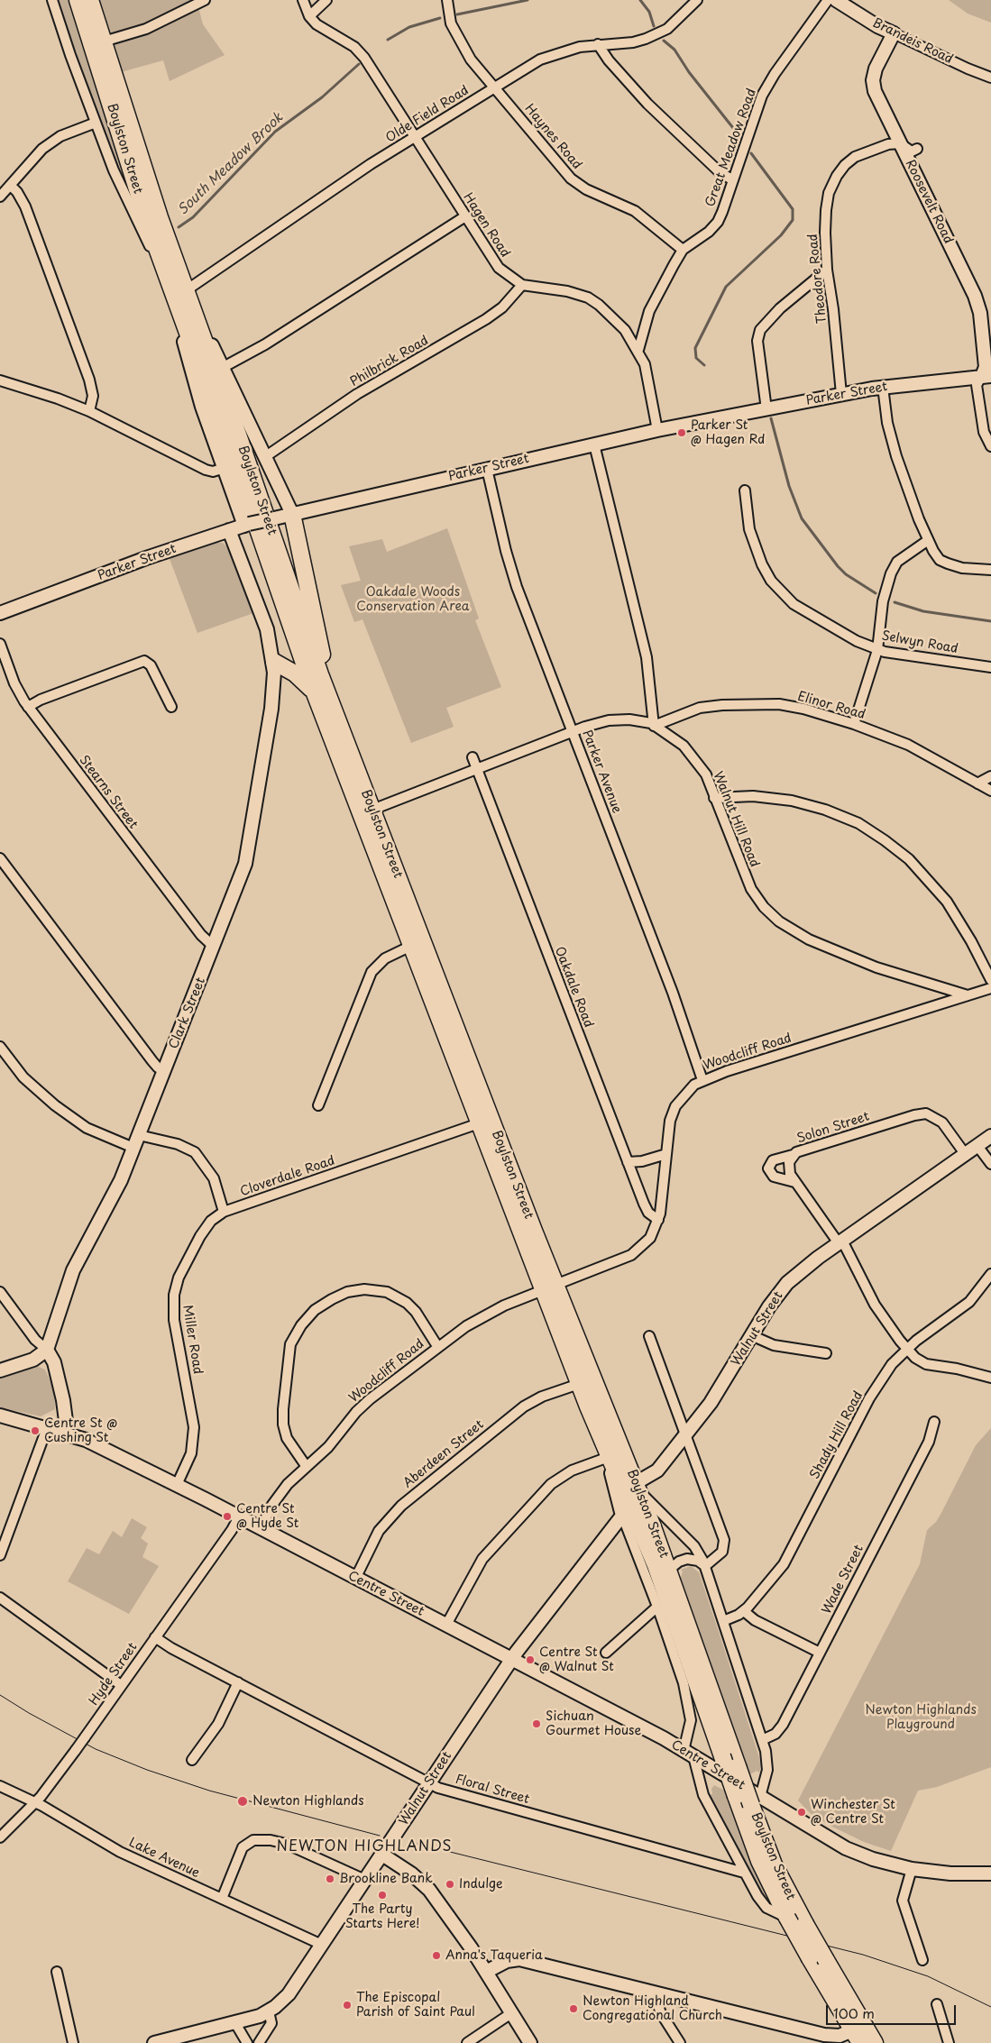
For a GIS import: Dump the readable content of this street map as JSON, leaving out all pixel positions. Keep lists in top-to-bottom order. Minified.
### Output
{"streets":{"highway":["Boylston Street"],"main road":["Brandeis Road","Roosevelt Road","Parker Street","Clark Street","Walnut Street","Centre Street"],"street":["Olde Field Road","Haynes Road","Great Meadow Road","Hagen Road","Theodore Road","Philbrick Road","Selwyn Road","Elinor Road","Parker Avenue","Stearns Street","Walnut Hill Road","Oakdale Road","Woodcliff Road","Solon Street","Cloverdale Road","Miller Road","Shady Hill Road","Aberdeen Street","Wade Street","Hyde Street","Floral Street","Lake Avenue"]},"crossings":[["Brandeis Road","Roosevelt Road"],["Olde Field Road","Haynes Road"],["Olde Field Road","Boylston Street"],["Olde Field Road","Hagen Road"],["Haynes Road","Great Meadow Road"],["Great Meadow Road","Hagen Road"],["Boylston Street","Philbrick Road"],["Boylston Street","Parker Street"],["Boylston Street","Walnut Hill Road"],["Boylston Street","Woodcliff Road"],["Boylston Street","Cloverdale Road"],["Boylston Street","Walnut Street"],["Boylston Street","Aberdeen Street"],["Boylston Street","Centre Street"],["Roosevelt Road","Theodore Road"],["Roosevelt Road","Parker Street"],["Hagen Road","Philbrick Road"],["Hagen Road","Parker Street"],["Theodore Road","Parker Street"],["Parker Street","Parker Avenue"],["Elinor Road","Walnut Hill Road"],["Parker Avenue","Walnut Hill Road"],["Parker Avenue","Woodcliff Road"],["Stearns Street","Clark Street"],["Walnut Hill Road","Oakdale Road"],["Walnut Hill Road","Woodcliff Road"],["Oakdale Road","Woodcliff Road"],["Woodcliff Road","Centre Street"],["Solon Street","Walnut Street"],["Solon Street","Shady Hill Road"],["Cloverdale Road","Miller Road"],["Walnut Street","Centre Street"],["Walnut Street","Floral Street"],["Walnut Street","Lake Avenue"],["Miller Road","Centre Street"],["Aberdeen Street","Centre Street"],["Centre Street","Hyde Street"],["Hyde Street","Floral Street"],["Hyde Street","Lake Avenue"]],"districts":["NEWTON HIGHLANDS"],"water":["South Meadow Brook"],"parks":["Oakdale Woods Conservation Area","Newton Highlands Playground"],"places":["Parker St @ Hagen Rd","Centre St @ Cushing St","Centre St @ Hyde St","Centre St @ Walnut St","Sichuan Gourmet House","Newton Highlands","Winchester St @ Centre St","Brookline Bank","Indulge","The Party Starts Here!","Anna's Taqueria","The Episcopal Parish of Saint Paul","Newton Highland Congregational Church"],"scale_bar":"100 m"}
